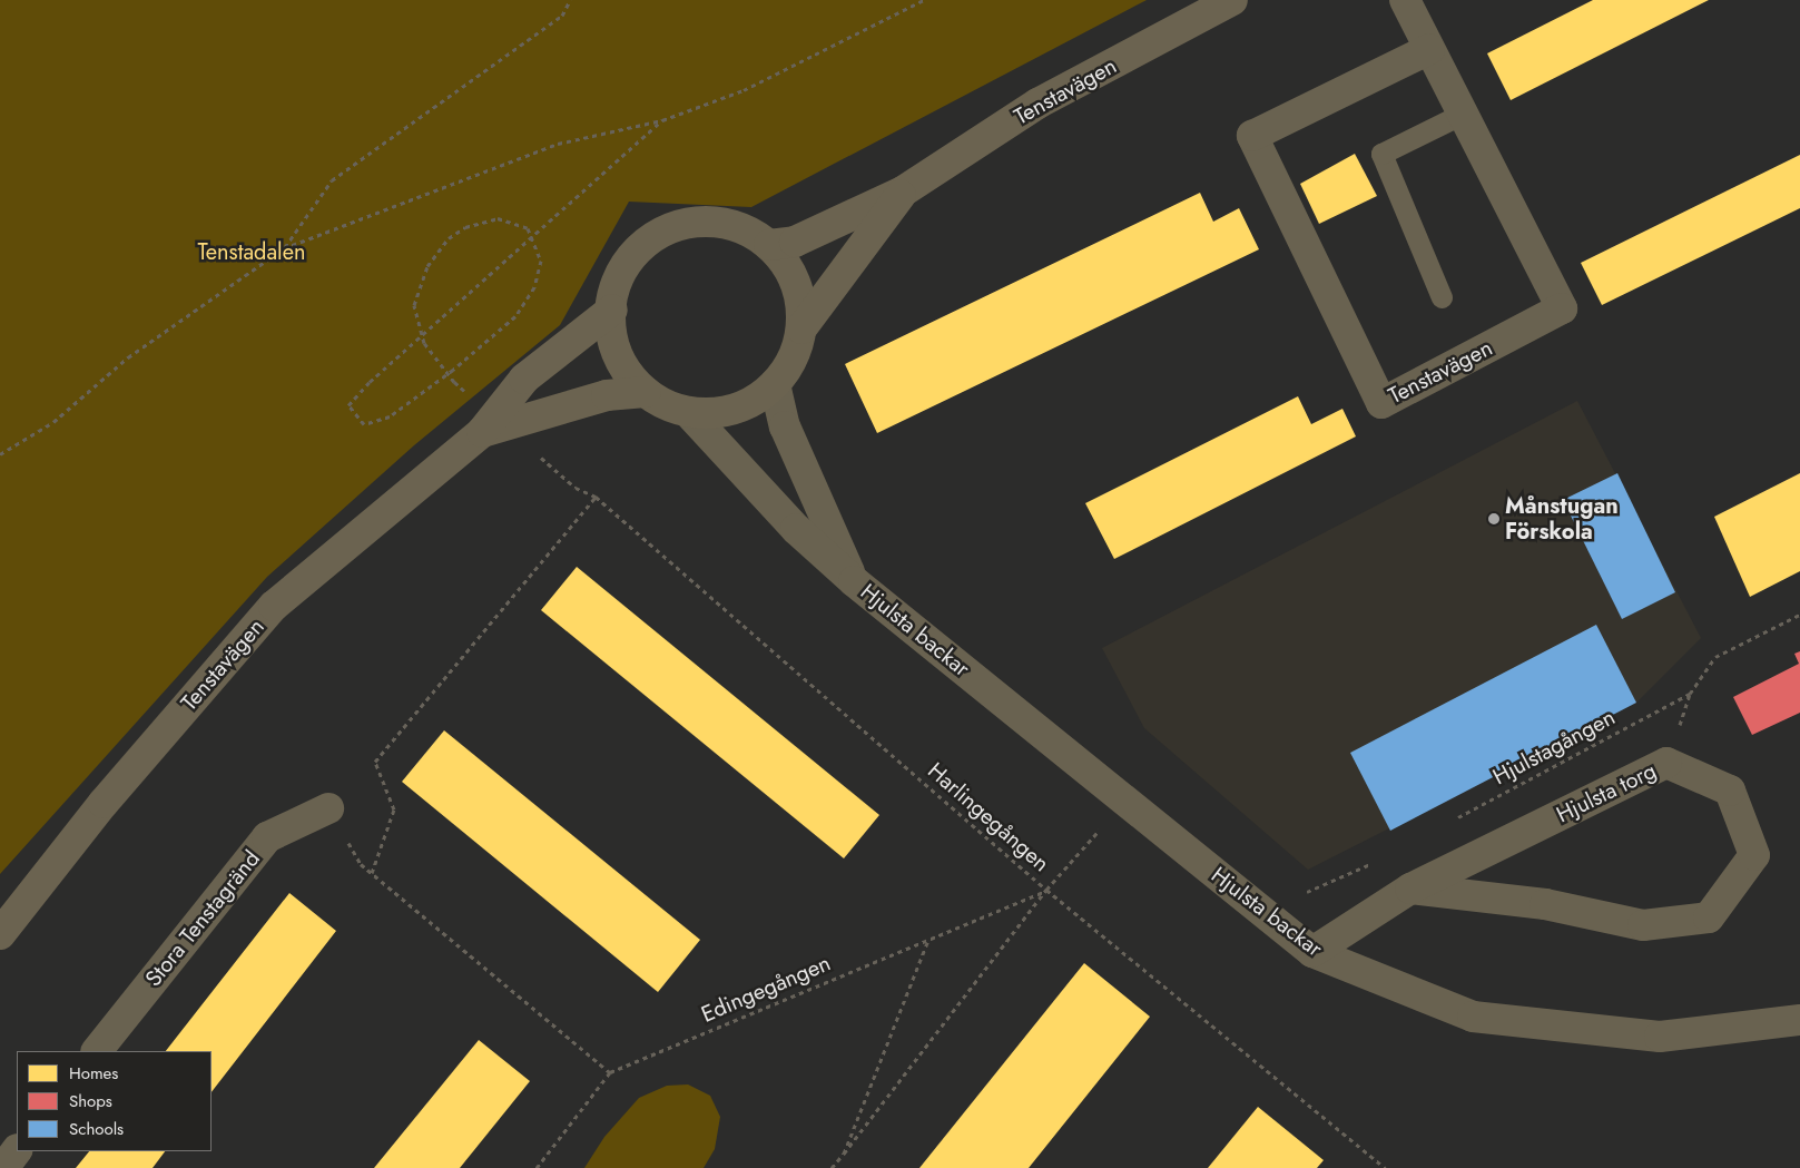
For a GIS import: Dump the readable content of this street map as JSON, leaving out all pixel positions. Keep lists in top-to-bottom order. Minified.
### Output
{"streets":{"street":["Tenstavägen","Hjulsta backar","Hjulsta torg","Stora Tenstagränd"],"path":["Hjulstagången","Harlingegången","Edingegången"]},"crossings":[["Tenstavägen","Hjulsta backar"],["Hjulsta backar","Hjulsta torg"],["Harlingegången","Edingegången"]],"parks":["Tenstadalen"],"places":["Månstugan Förskola"],"legend":["Homes","Shops","Schools"]}
